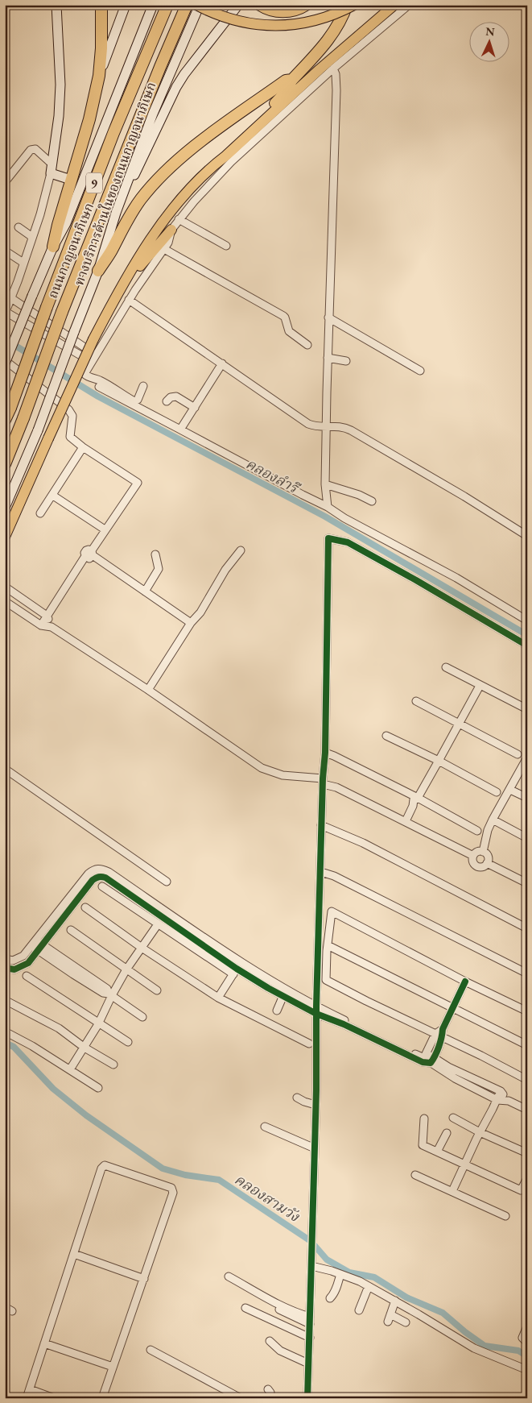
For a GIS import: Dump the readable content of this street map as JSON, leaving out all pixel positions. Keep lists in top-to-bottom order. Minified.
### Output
{"streets":{"highway":["9","ถนนกาญจนาภิเษก"],"main road":["ทางบริการด้านในของถนนกาญจนาภิเษก"]},"water":["คลองลำรี","คลองสามวัง"],"north":"top"}
